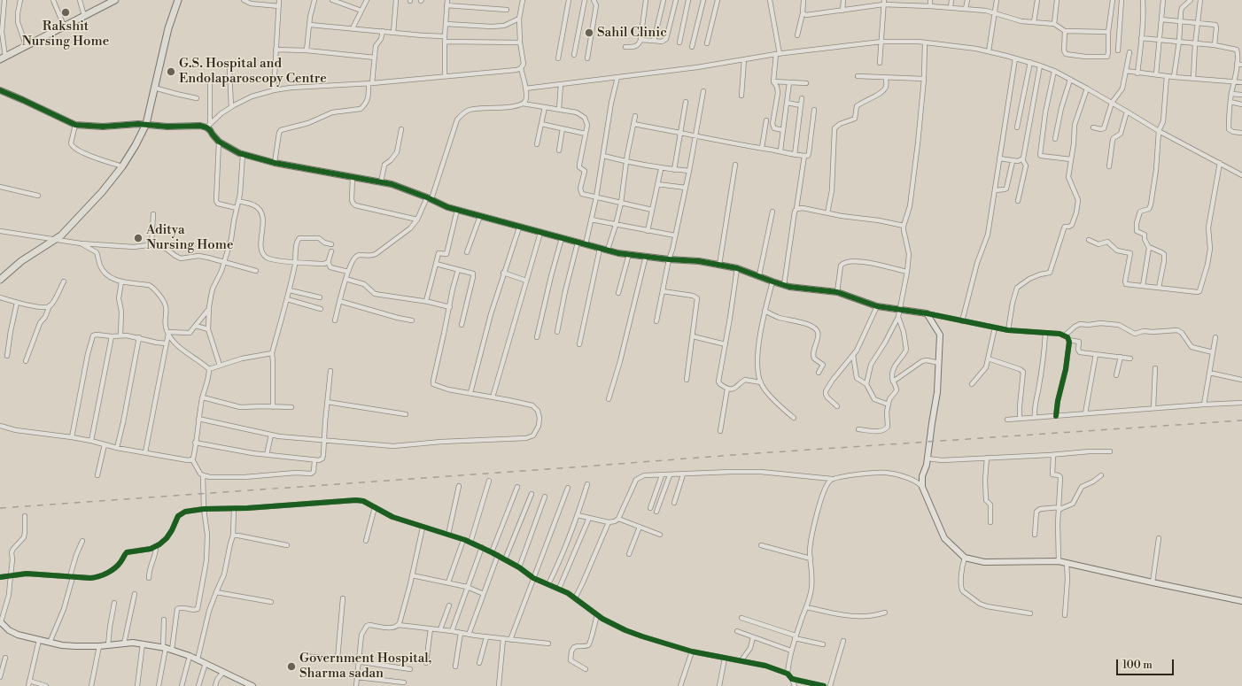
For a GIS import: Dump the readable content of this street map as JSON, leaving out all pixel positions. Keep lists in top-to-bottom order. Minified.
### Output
{"places":["Rakshit Nursing Home","Sahil Clinic","G.S. Hospital and Endolaparoscopy Centre","Aditya Nursing Home","Government Hospital, Sharma sadan"],"scale_bar":"100 m"}
